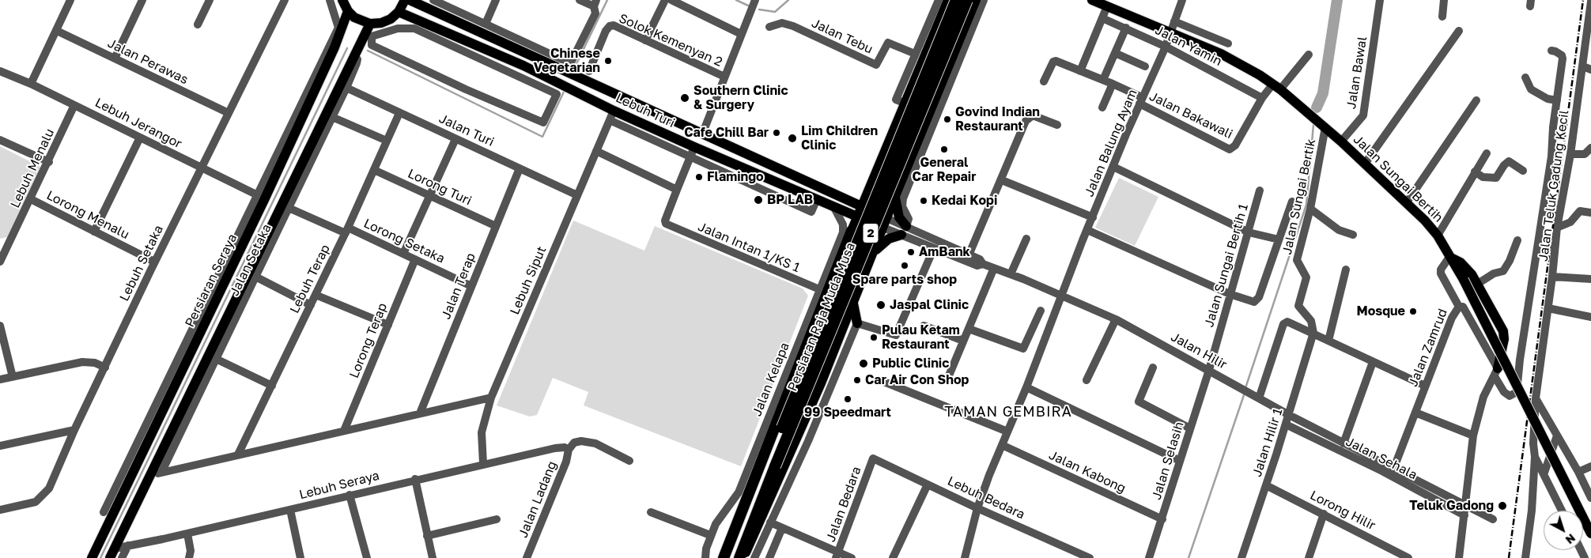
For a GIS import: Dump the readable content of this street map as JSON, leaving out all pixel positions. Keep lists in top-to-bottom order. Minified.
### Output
{"streets":{"highway":["2","Persiaran Raja Muda Musa"],"main road":["Lebuh Turi","Jalan Sungai Bertih","Persiaran Seraya"],"street":["Jalan Tebu","Solok Kemenyan 2","Jalan Yamin","Jalan Perawas","Jalan Bawal","Jalan Bakawali","Lebuh Jerangor","Jalan Turi","Jalan Balung Ayam","Lebuh Menalu","Jalan Teluk Gadung Kecil","Lorong Turi","Jalan Sungai Bertik","Lorong Menalu","Lorong Setaka","Jalan Intan 1/KS 1","Jalan Setaka","Lebuh Setaka","Jalan Sungai Bertih 1","Lebuh Terap","Lebuh Siput","Jalan Terap","Lorong Terap","Jalan Zamrud","Jalan Hilir","Jalan Kelapa","Jalan Hilir 1","Jalan Sehala","Jalan Selasih","Jalan Kabong","Lebuh Seraya","Lebuh Bedara","Jalan Ladang","Jalan Bedara","Lorong Hilir"]},"crossings":[["Jalan Yamin","Jalan Bakawali"],["Jalan Yamin","Jalan Balung Ayam"],["Jalan Perawas","Lebuh Setaka"],["Jalan Bawal","Jalan Sungai Bertih"],["Lebuh Turi","Lebuh Siput"],["Lebuh Turi","Jalan Hilir"],["Lebuh Turi","Jalan Kelapa"],["Jalan Bakawali","Jalan Balung Ayam"],["Lebuh Jerangor","Lebuh Menalu"],["Lebuh Jerangor","Lebuh Setaka"],["Lebuh Jerangor","Persiaran Seraya"],["Jalan Turi","Jalan Setaka"],["Jalan Turi","Lebuh Terap"],["Jalan Turi","Lebuh Siput"],["Jalan Turi","Jalan Terap"],["Jalan Balung Ayam","Jalan Sungai Bertih"],["Jalan Balung Ayam","Jalan Hilir"],["Jalan Balung Ayam","Jalan Kabong"],["Jalan Balung Ayam","Lebuh Bedara"],["Lebuh Menalu","Lorong Menalu"],["Jalan Sungai Bertih","Jalan Sungai Bertik"],["Lorong Turi","Lebuh Terap"],["Lorong Turi","Jalan Terap"],["Jalan Sungai Bertik","Jalan Hilir 1"],["Lorong Menalu","Lebuh Setaka"],["Lorong Setaka","Jalan Setaka"],["Lorong Setaka","Lebuh Terap"],["Lorong Setaka","Jalan Terap"],["Lorong Setaka","Lorong Terap"],["Jalan Intan 1/KS 1","Jalan Kelapa"],["Jalan Sungai Bertih 1","Jalan Hilir"],["Jalan Sungai Bertih 1","Jalan Selasih"],["Lebuh Siput","Lebuh Seraya"],["Jalan Zamrud","Jalan Hilir"],["Jalan Hilir","Jalan Hilir 1"],["Jalan Hilir","Jalan Selasih"],["Jalan Hilir 1","Jalan Sehala"],["Jalan Hilir 1","Lorong Hilir"],["Jalan Selasih","Jalan Kabong"],["Lebuh Seraya","Jalan Ladang"],["Lebuh Bedara","Jalan Bedara"]],"districts":["TAMAN GEMBIRA"],"places":["Chinese Vegetarian","Southern Clinic & Surgery","Govind Indian Restaurant","Cafe Chill Bar","Lim Children Clinic","General Car Repair","Flamingo","BP LAB","Kedai Kopi","AmBank","Spare parts shop","Jaspal Clinic","Mosque","Pulau Ketam Restaurant","Public Clinic","Car Air Con Shop","99 Speedmart","Teluk Gadong"],"north":"bottom right"}
